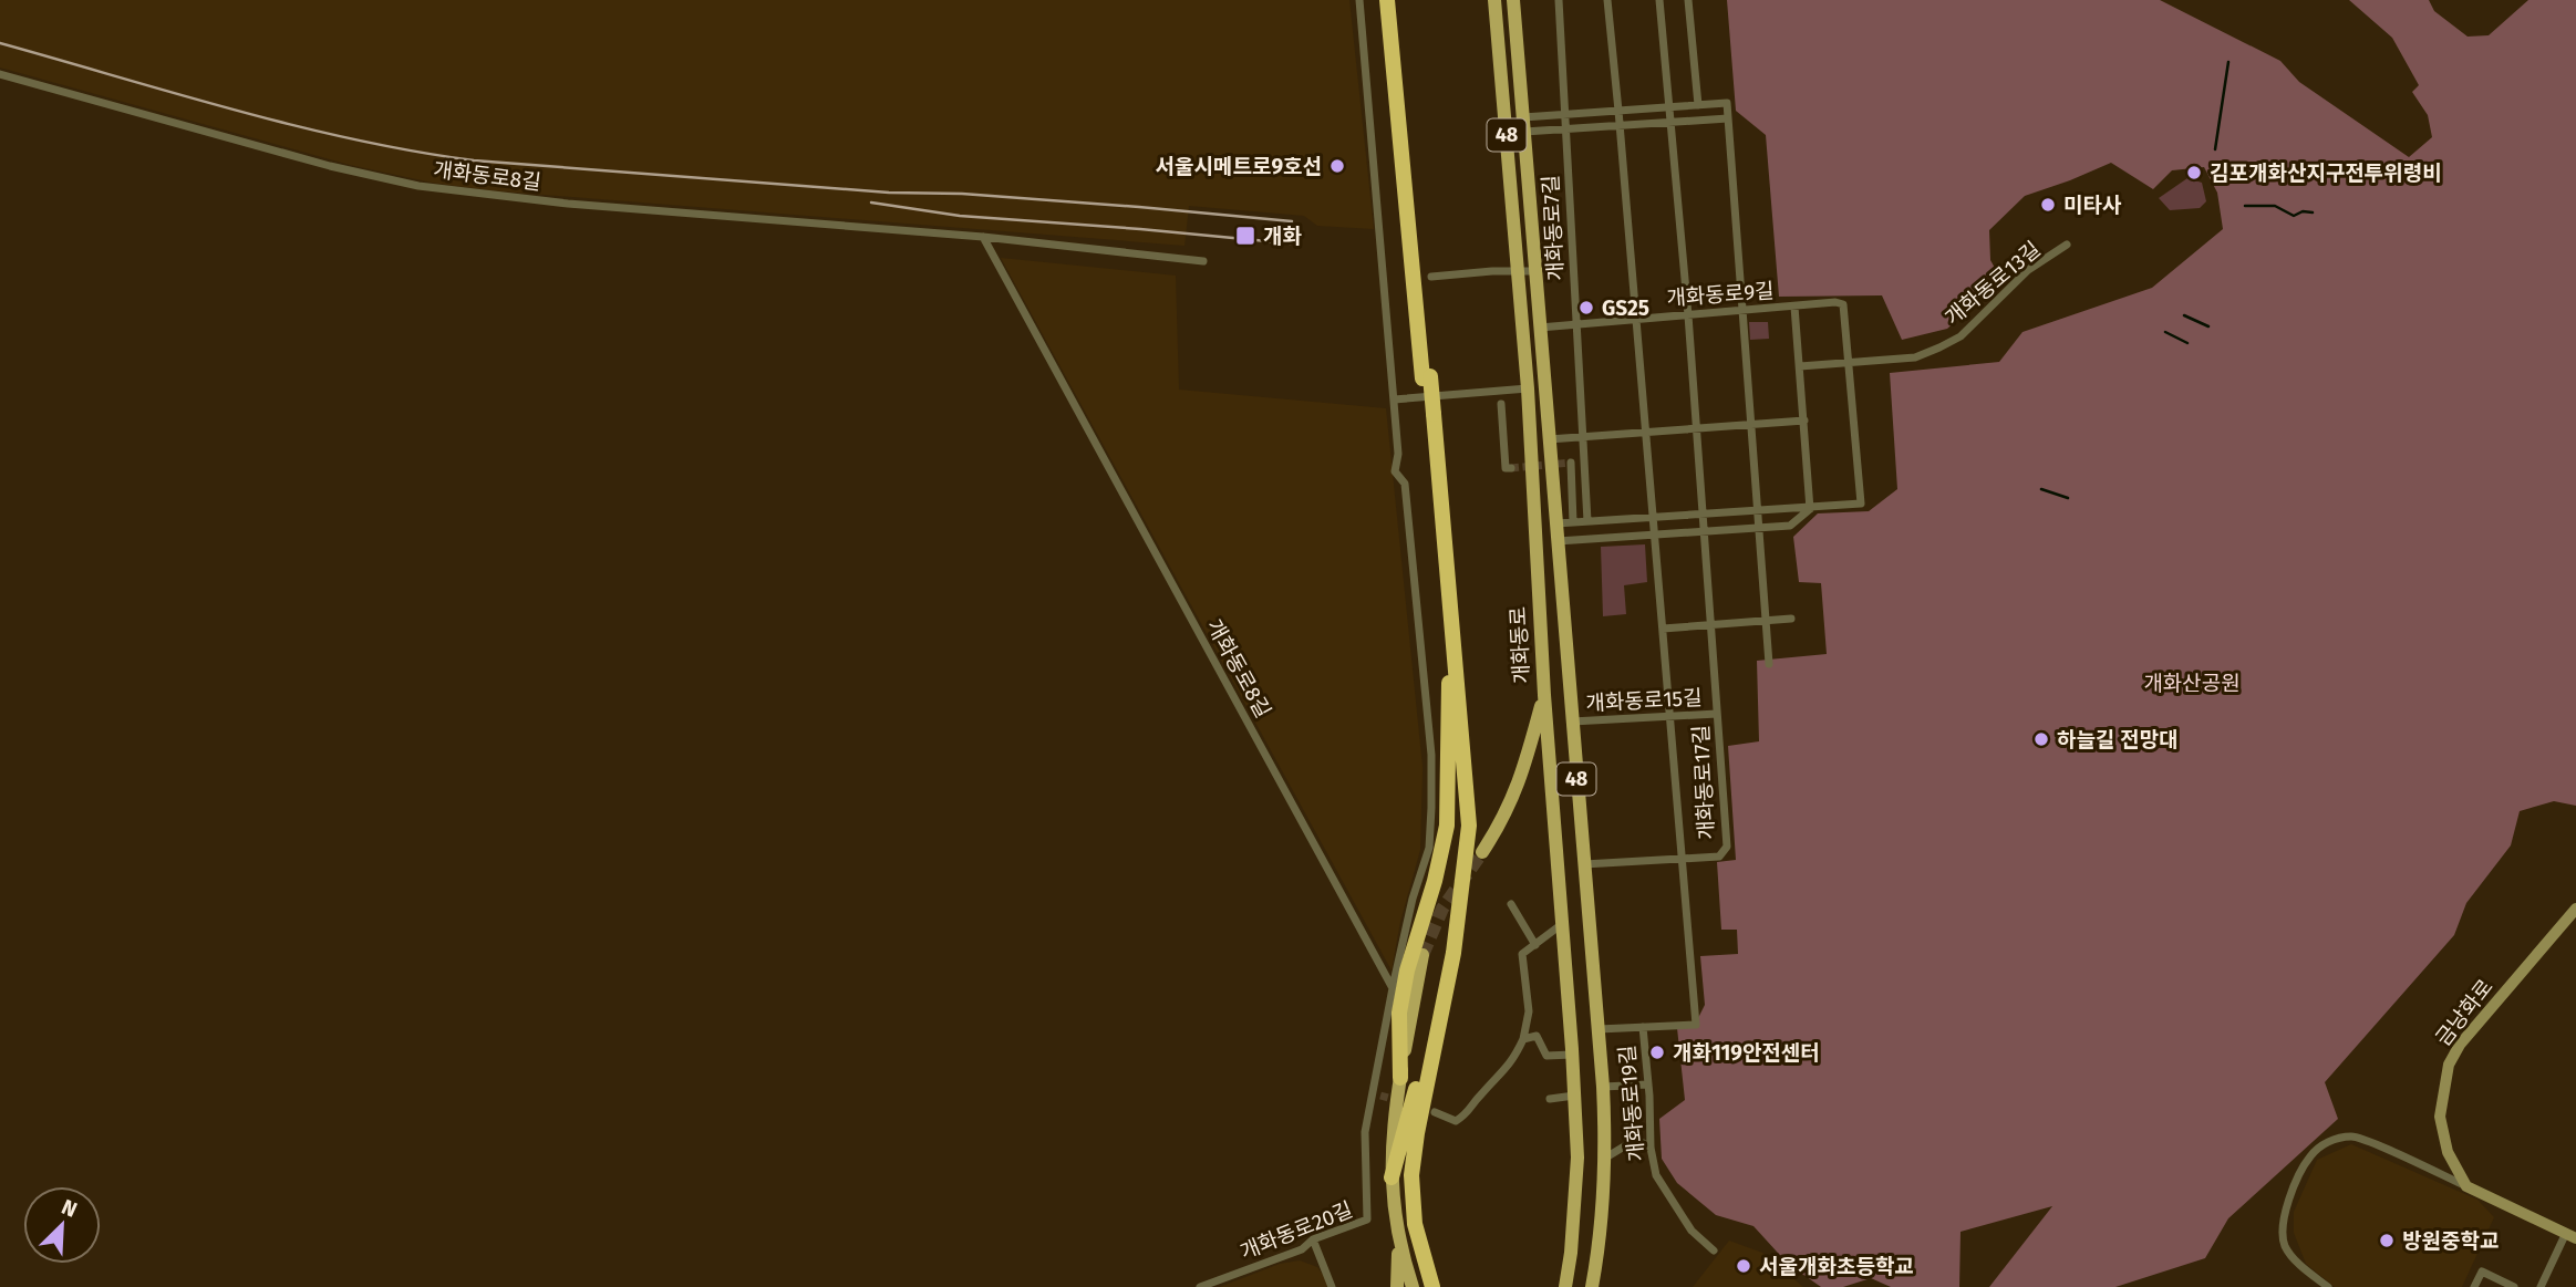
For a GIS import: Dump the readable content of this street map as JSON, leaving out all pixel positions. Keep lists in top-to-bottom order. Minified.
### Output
{"streets":{"main road":["48","개화동로"],"street":["개화동로8길","개화동로7길","개화동로13길","개화동로9길","개화동로15길","개화동로17길","금낭화로","개화동로19길","개화동로20길"]},"crossings":[["개화동로8길","개화동로20길"],["개화동로7길","개화동로9길"],["개화동로13길","개화동로9길"],["개화동로9길","개화동로"],["개화동로","개화동로15길"],["개화동로","개화동로17길"],["개화동로","개화동로19길"],["개화동로15길","개화동로17길"],["개화동로17길","개화동로19길"]],"parks":["개화산공원"],"places":{"other":["서울시메트로9호선","김포개화산지구전투위령비","미타사","GS25","하늘길 전망대","개화119안전센터","방원중학교","서울개화초등학교"],"transit":["개화"]},"north":"top right"}
